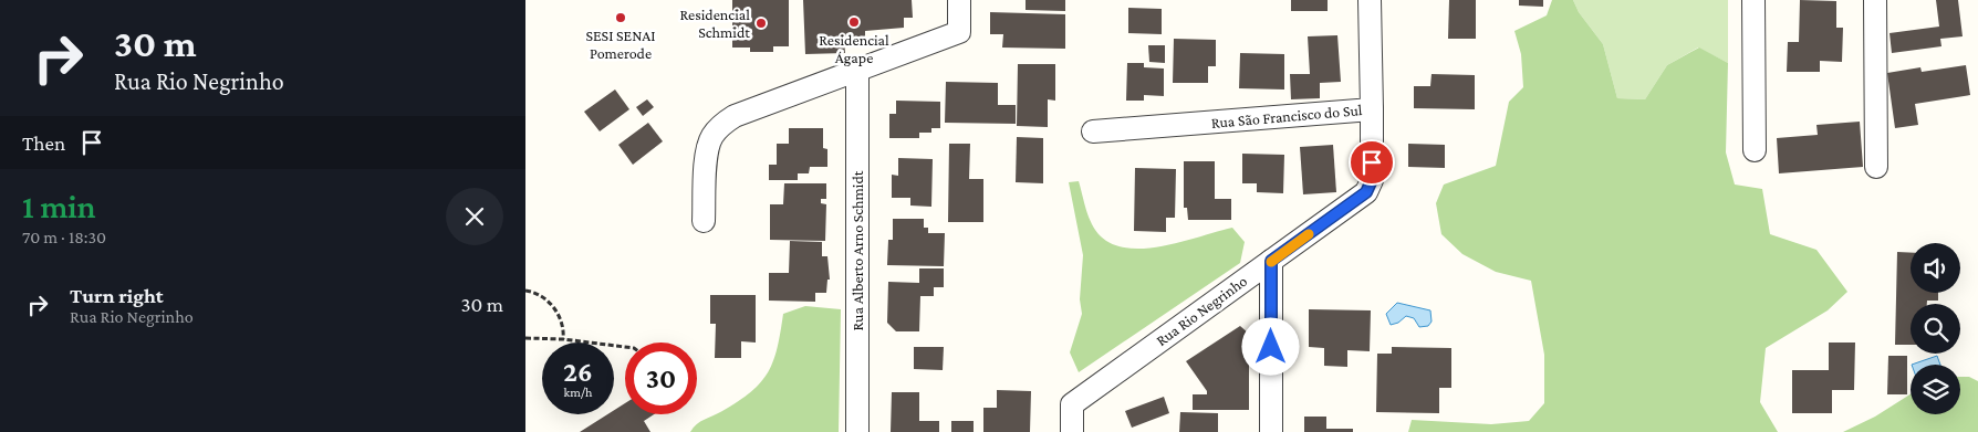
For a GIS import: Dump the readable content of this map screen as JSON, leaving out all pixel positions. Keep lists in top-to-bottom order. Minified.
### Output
{"streets":{"street":["Rua São Francisco do Sul","Rua Alberto Arno Schmidt","Rua Rio Negrinho"]},"crossings":[["Rua São Francisco do Sul","Rua Rio Negrinho"]],"places":["SESI SENAI Pomerode","Residencial Ágape","Residencial Schmidt"],"page":{"turn":["30 m","Rua Rio Negrinho"],"then":"Then","heading":["1 min","70 m · 18:30"],"list":[{"name":"Turn right","note":"Rua Rio Negrinho","value":"30 m"}],"speed":"26 km/h","limit":"30"}}
